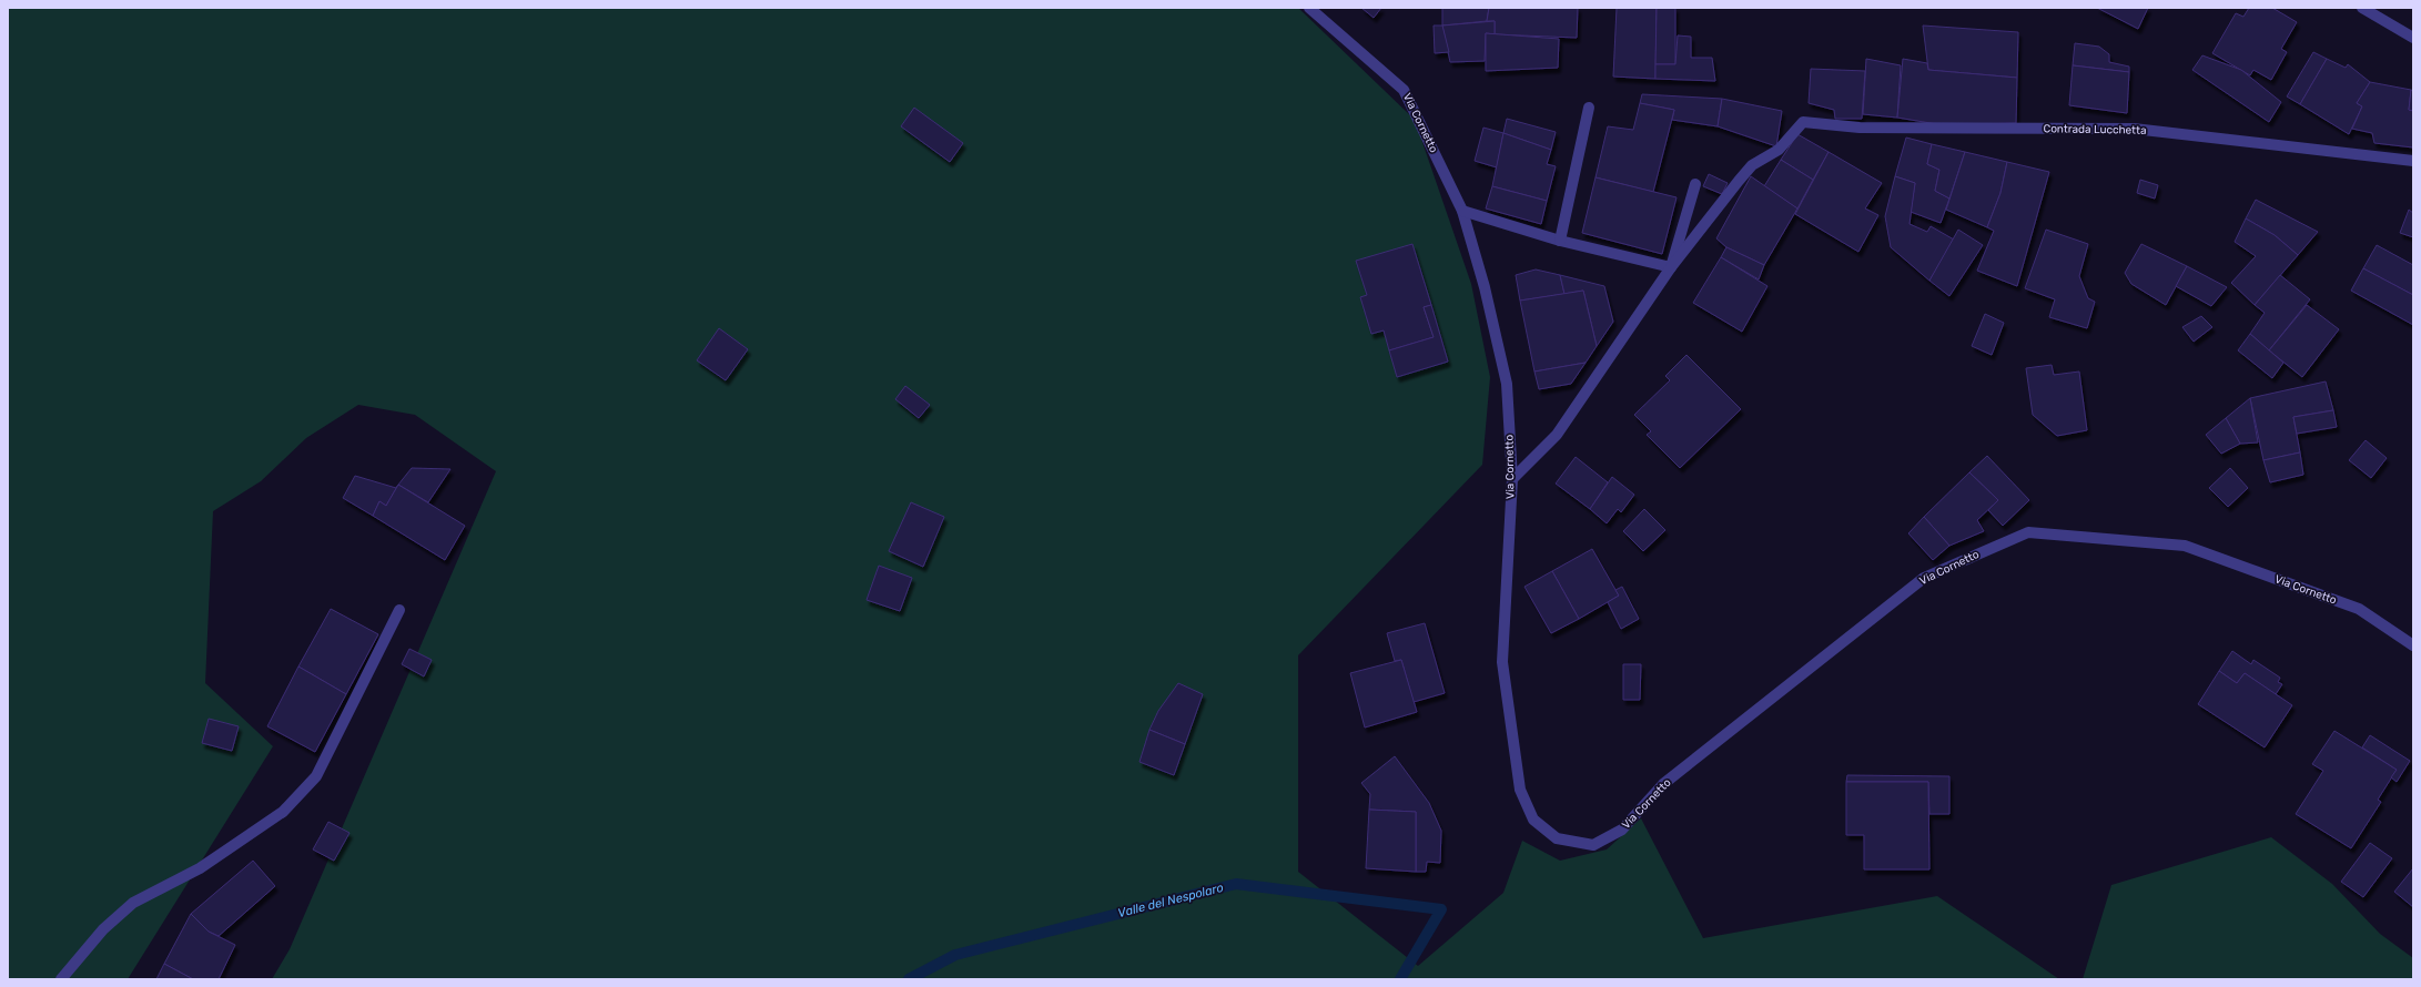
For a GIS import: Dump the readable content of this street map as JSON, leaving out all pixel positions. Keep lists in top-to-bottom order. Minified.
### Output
{"streets":{"street":["Via Cornetto","Contrada Lucchetta"]},"water":["Valle del Nespolaro"]}
